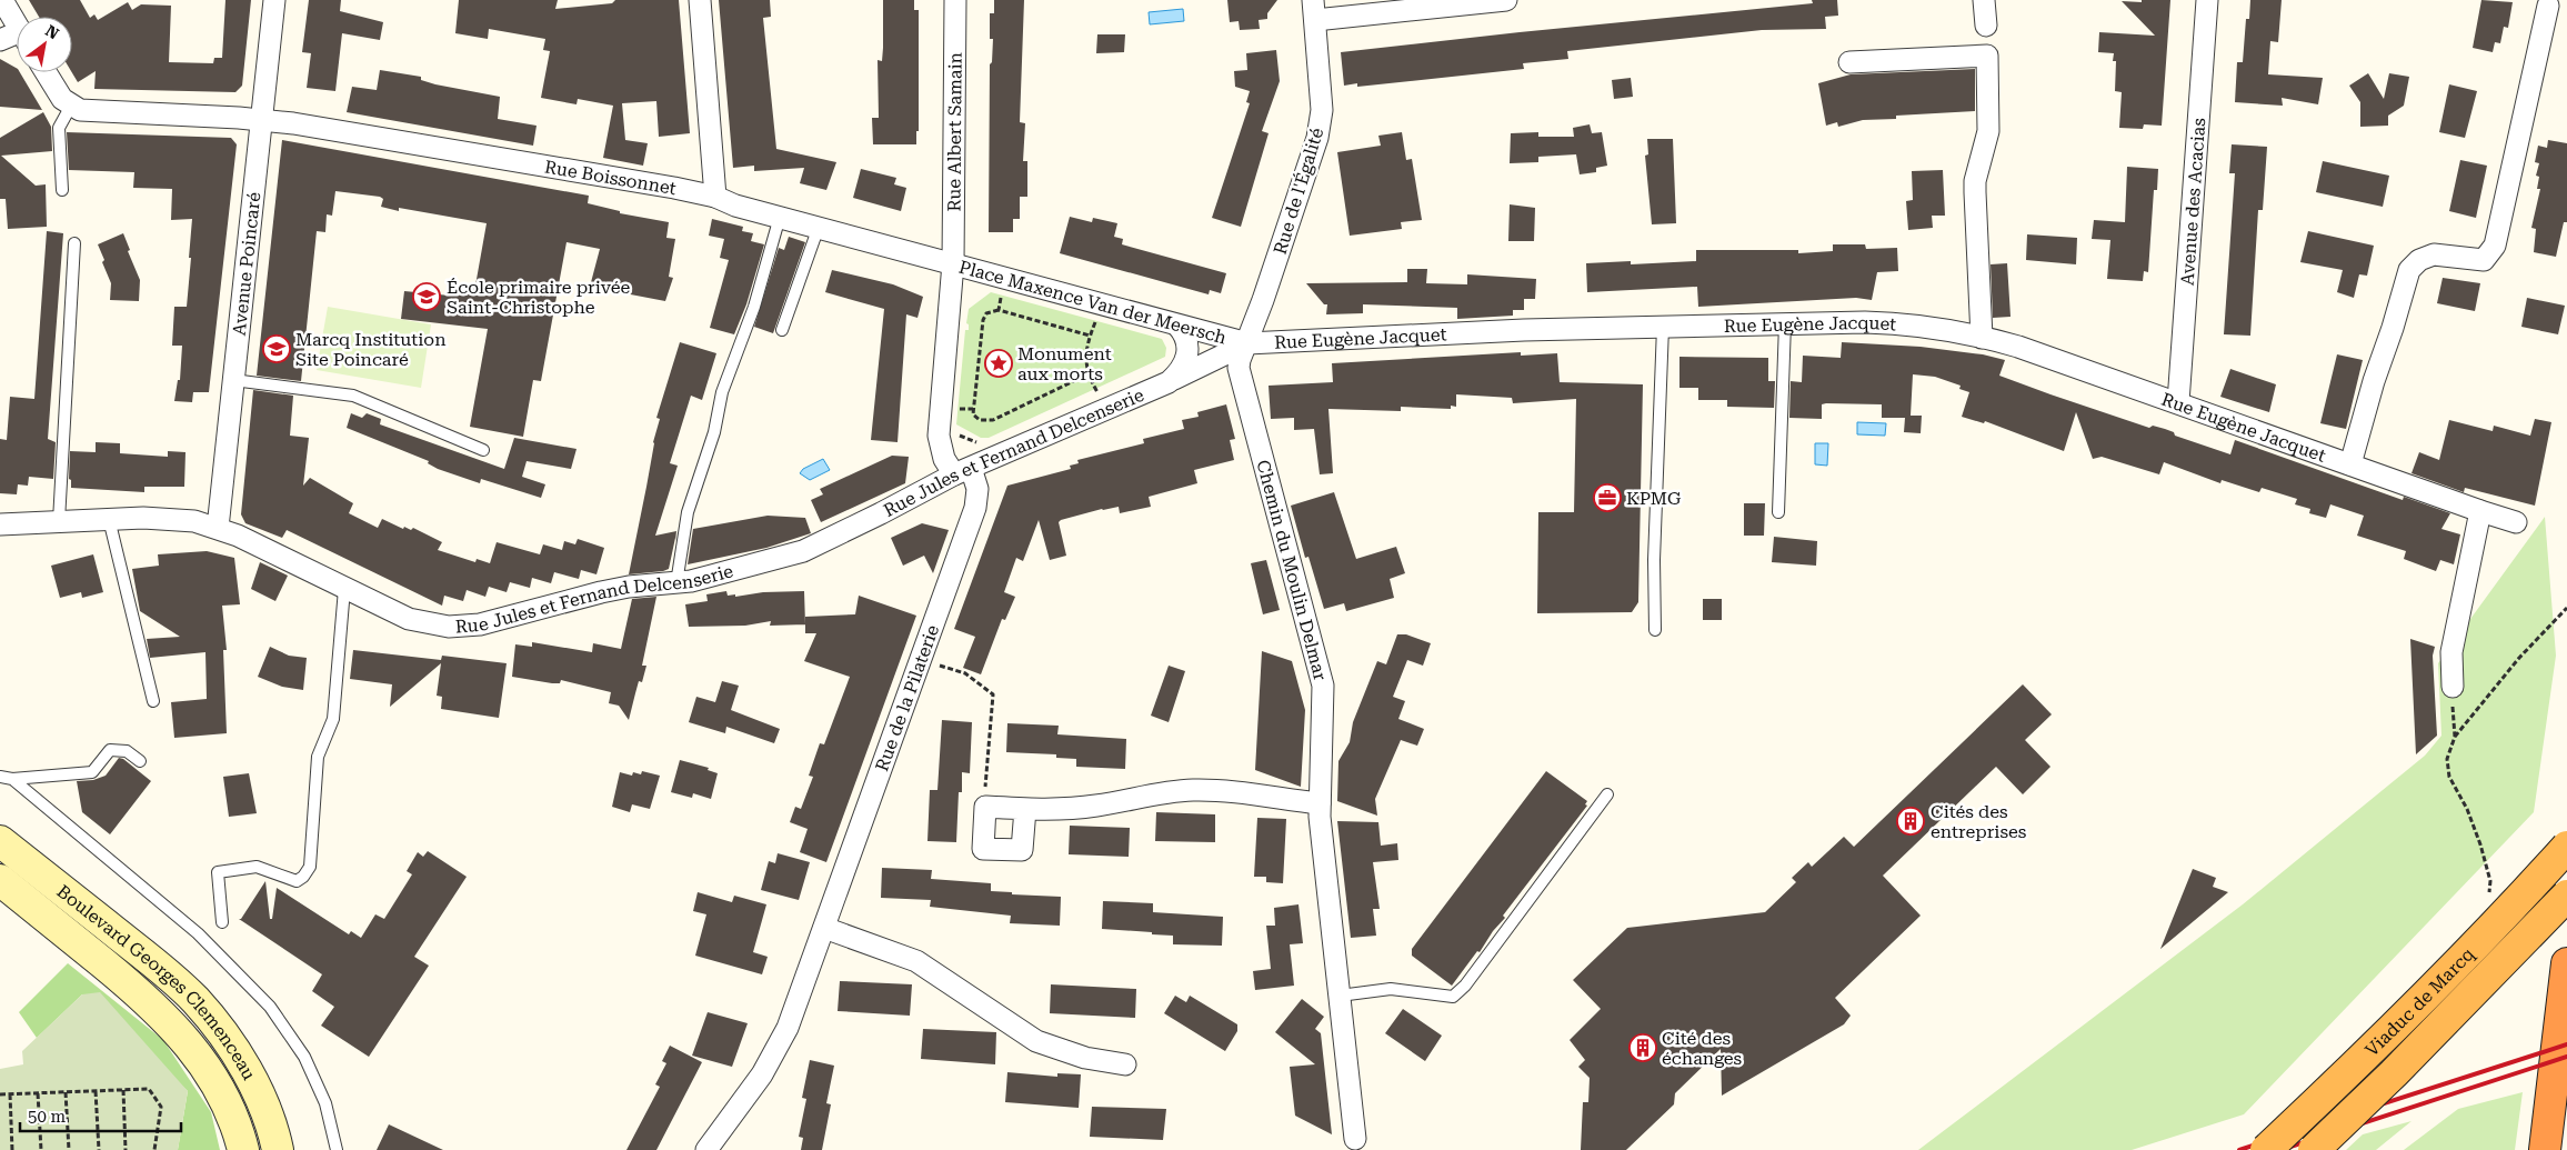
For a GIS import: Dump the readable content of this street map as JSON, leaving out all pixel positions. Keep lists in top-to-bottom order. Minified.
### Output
{"streets":{"highway":["Viaduc de Marcq"],"main road":["Boulevard Georges Clemenceau"],"street":["Rue Albert Samain","Rue Boissonnet","Rue de l'Égalité","Avenue des Acacias","Avenue Poincaré","Place Maxence Van der Meersch","Rue Eugène Jacquet","Rue Jules et Fernand Delcenserie","Chemin du Moulin Delmar","Rue de la Pilaterie"]},"crossings":[["Rue Albert Samain","Rue Boissonnet"],["Rue Albert Samain","Place Maxence Van der Meersch"],["Rue Boissonnet","Avenue Poincaré"],["Rue Boissonnet","Place Maxence Van der Meersch"],["Rue de l'Égalité","Place Maxence Van der Meersch"],["Rue de l'Égalité","Rue Eugène Jacquet"],["Rue de l'Égalité","Rue Jules et Fernand Delcenserie"],["Rue de l'Égalité","Chemin du Moulin Delmar"],["Avenue des Acacias","Rue Eugène Jacquet"],["Avenue Poincaré","Rue Jules et Fernand Delcenserie"],["Place Maxence Van der Meersch","Rue Eugène Jacquet"],["Place Maxence Van der Meersch","Rue Jules et Fernand Delcenserie"],["Place Maxence Van der Meersch","Chemin du Moulin Delmar"],["Place Maxence Van der Meersch","Rue de la Pilaterie"],["Rue Eugène Jacquet","Rue Jules et Fernand Delcenserie"],["Rue Eugène Jacquet","Chemin du Moulin Delmar"],["Rue Jules et Fernand Delcenserie","Chemin du Moulin Delmar"],["Rue Jules et Fernand Delcenserie","Rue de la Pilaterie"]],"places":{"school or university":["École primaire privée Saint-Christophe","Marcq Institution Site Poincaré"],"place":["Monument aux morts"],"office":["KPMG"],"building":["Cités des entreprises","Cité des échanges"]},"scale_bar":"50 m","north":"top right"}
